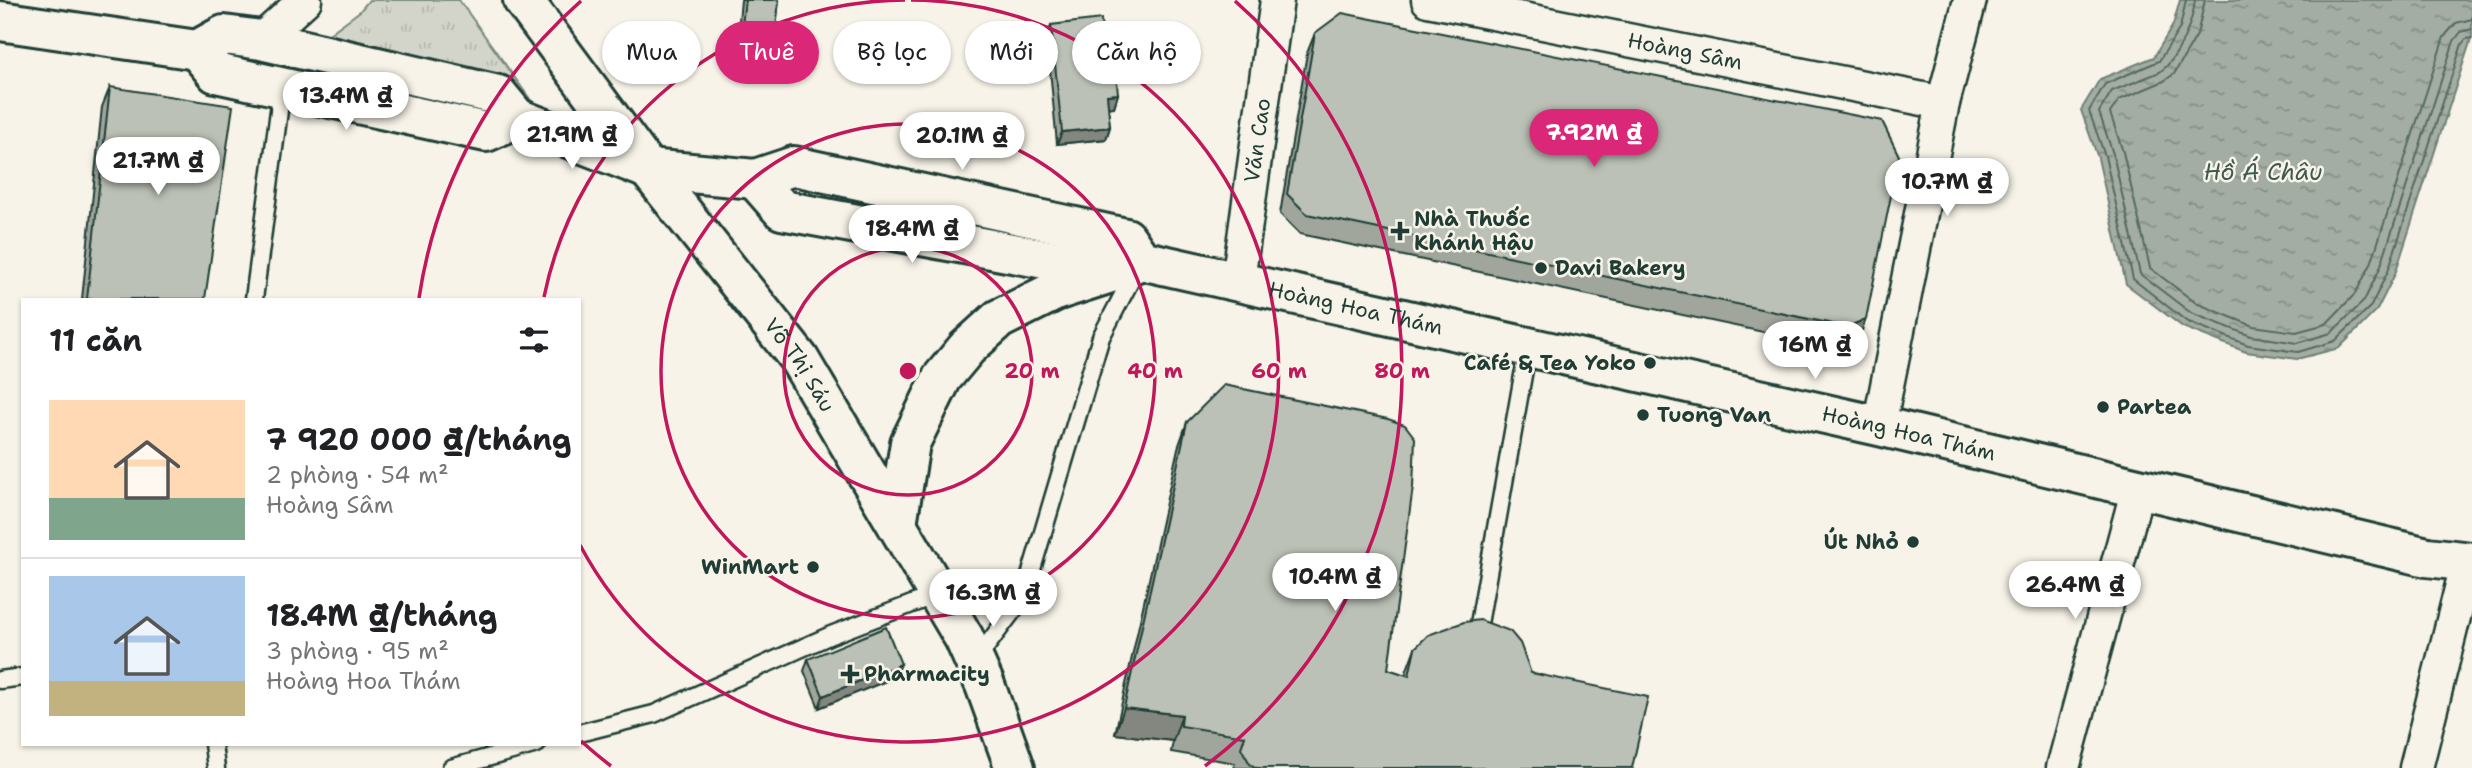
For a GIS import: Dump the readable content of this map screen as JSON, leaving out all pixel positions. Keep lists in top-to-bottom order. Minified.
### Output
{"streets":{"main road":["Hoàng Hoa Thám","Võ Thị Sáu"],"street":["Hoàng Sâm","Văn Cao"]},"crossings":[["Văn Cao","Hoàng Hoa Thám"]],"water":["Hồ Á Châu"],"places":{"health":["Nhà Thuốc Khánh Hậu","Pharmacity"],"other":["Davi Bakery","Café & Tea Yoko","Partea","Tuong Van","Út Nhỏ","WinMart"]},"page":{"chip":["Mua","Thuê","Bộ lọc","Mới","Căn hộ"],"price":["13.4M ₫","7.92M ₫","21.9M ₫","20.1M ₫","21.7M ₫","10.7M ₫","18.4M ₫","16M ₫","10.4M ₫","26.4M ₫","16.3M ₫"],"heading":"11 căn","list":[{"name":"7 920 000 ₫/tháng","note":"2 phòng · 54 m² · Hoàng Sâm"},{"name":"18.4M ₫/tháng","note":"3 phòng · 95 m² · Hoàng Hoa Thám"}]},"rings":["20 m","40 m","60 m","80 m"]}
